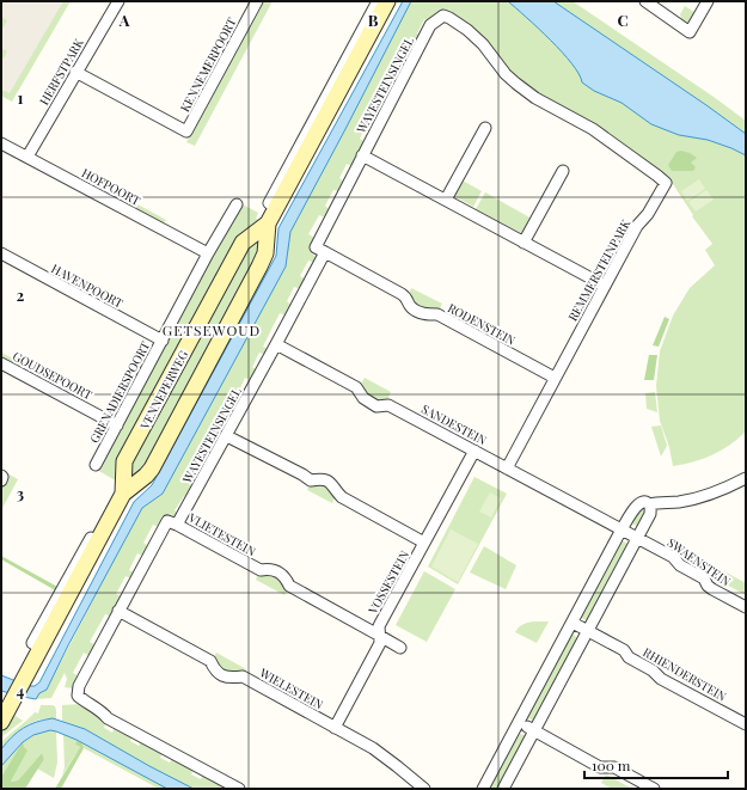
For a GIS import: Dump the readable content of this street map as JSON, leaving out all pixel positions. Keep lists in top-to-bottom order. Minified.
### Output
{"streets":{"street":["KENNEMERPOORT","HERFSTPARK","WAYESTEINSINGEL","HOFPOORT","REMMERSTEINPARK","HAVENPOORT","RODENSTEIN","GOUDSEPOORT","VENNEPERWEG","GRENADIERSPOORT","SANDESTEIN","VLIETESTEIN","SWAENSTEIN","VOSSESTEIN","RHIENDERSTEIN","WIELESTEIN"]},"crossings":[["KENNEMERPOORT","HERFSTPARK"],["HERFSTPARK","HOFPOORT"],["WAYESTEINSINGEL","REMMERSTEINPARK"],["WAYESTEINSINGEL","RODENSTEIN"],["WAYESTEINSINGEL","SANDESTEIN"],["WAYESTEINSINGEL","VLIETESTEIN"],["HOFPOORT","GRENADIERSPOORT"],["REMMERSTEINPARK","RODENSTEIN"],["REMMERSTEINPARK","SANDESTEIN"],["HAVENPOORT","GRENADIERSPOORT"],["GOUDSEPOORT","GRENADIERSPOORT"],["SANDESTEIN","SWAENSTEIN"],["SANDESTEIN","VOSSESTEIN"],["VLIETESTEIN","VOSSESTEIN"],["VOSSESTEIN","WIELESTEIN"]],"districts":["GETSEWOUD"],"scale_bar":"100 m","grid":{"columns":["A","B","C"],"rows":["1","2","3","4"]}}
